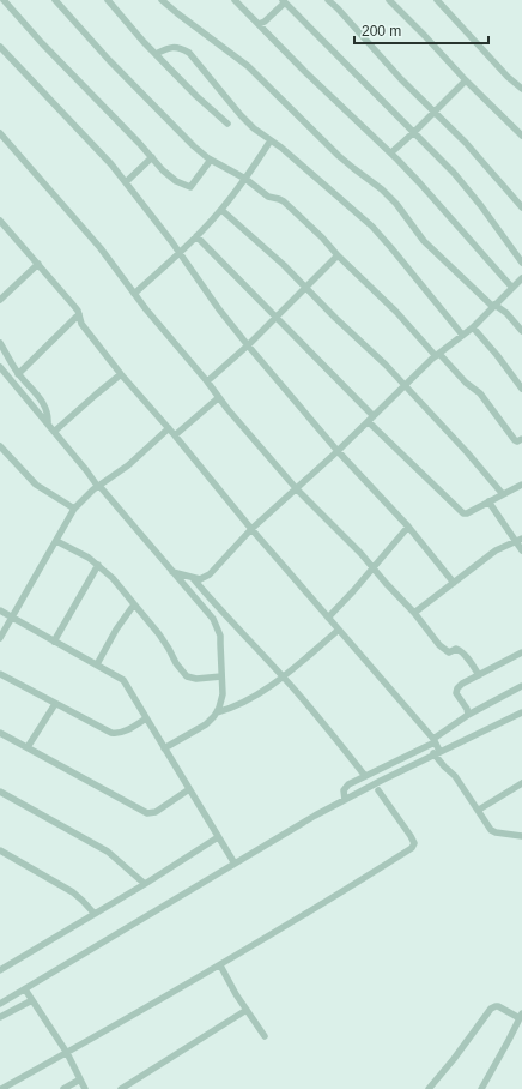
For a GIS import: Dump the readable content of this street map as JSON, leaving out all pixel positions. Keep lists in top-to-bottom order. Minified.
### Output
{"scale_bar":"200 m"}
